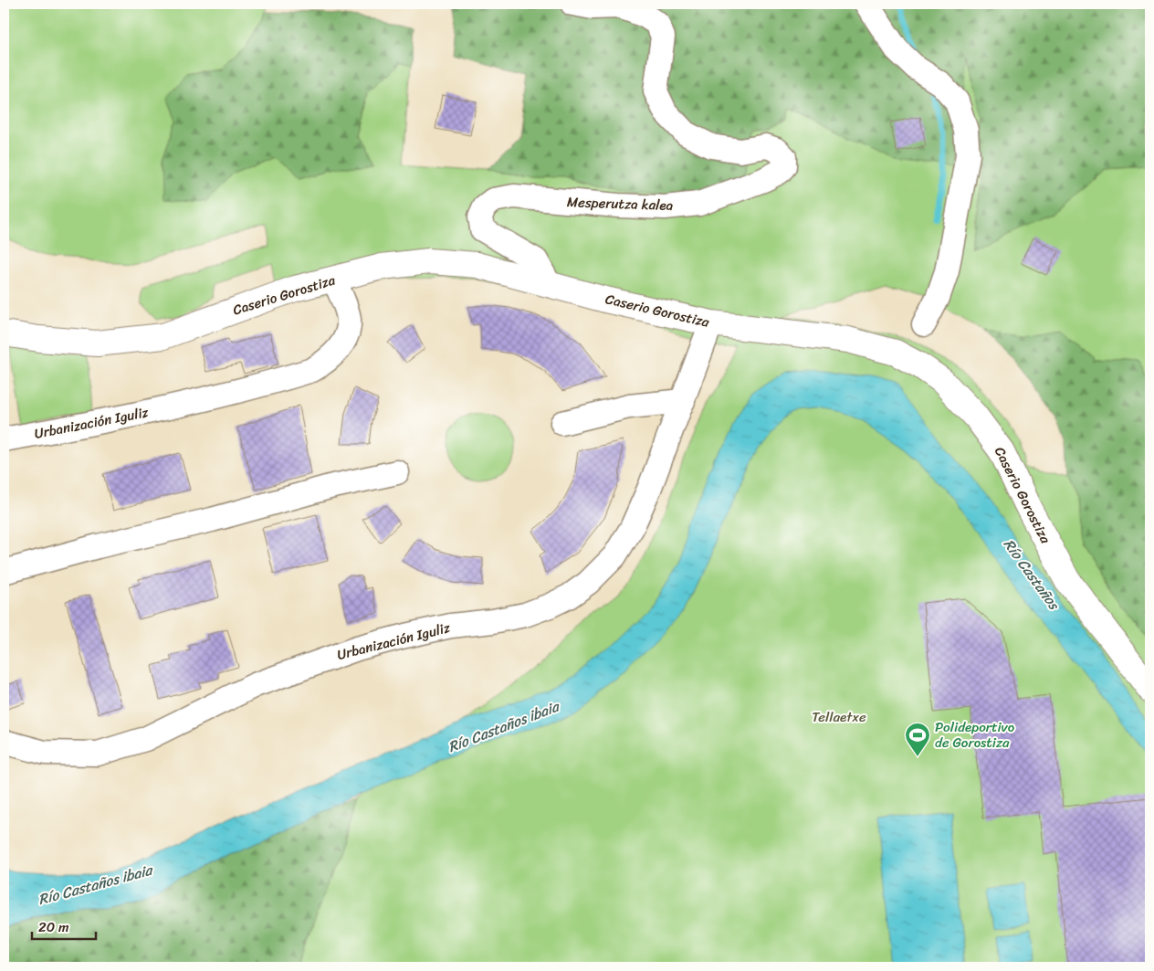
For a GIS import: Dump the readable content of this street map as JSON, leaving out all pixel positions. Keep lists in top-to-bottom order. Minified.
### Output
{"streets":{"street":["Mesperutza kalea","Caserio Gorostiza","Urbanización Iguliz"]},"crossings":[["Mesperutza kalea","Caserio Gorostiza"],["Caserio Gorostiza","Urbanización Iguliz"]],"water":["Río Castaños","Río Castaños ibaia"],"parks":["Tellaetxe"],"places":{"sports":["Polideportivo de Gorostiza"]},"scale_bar":"20 m"}
